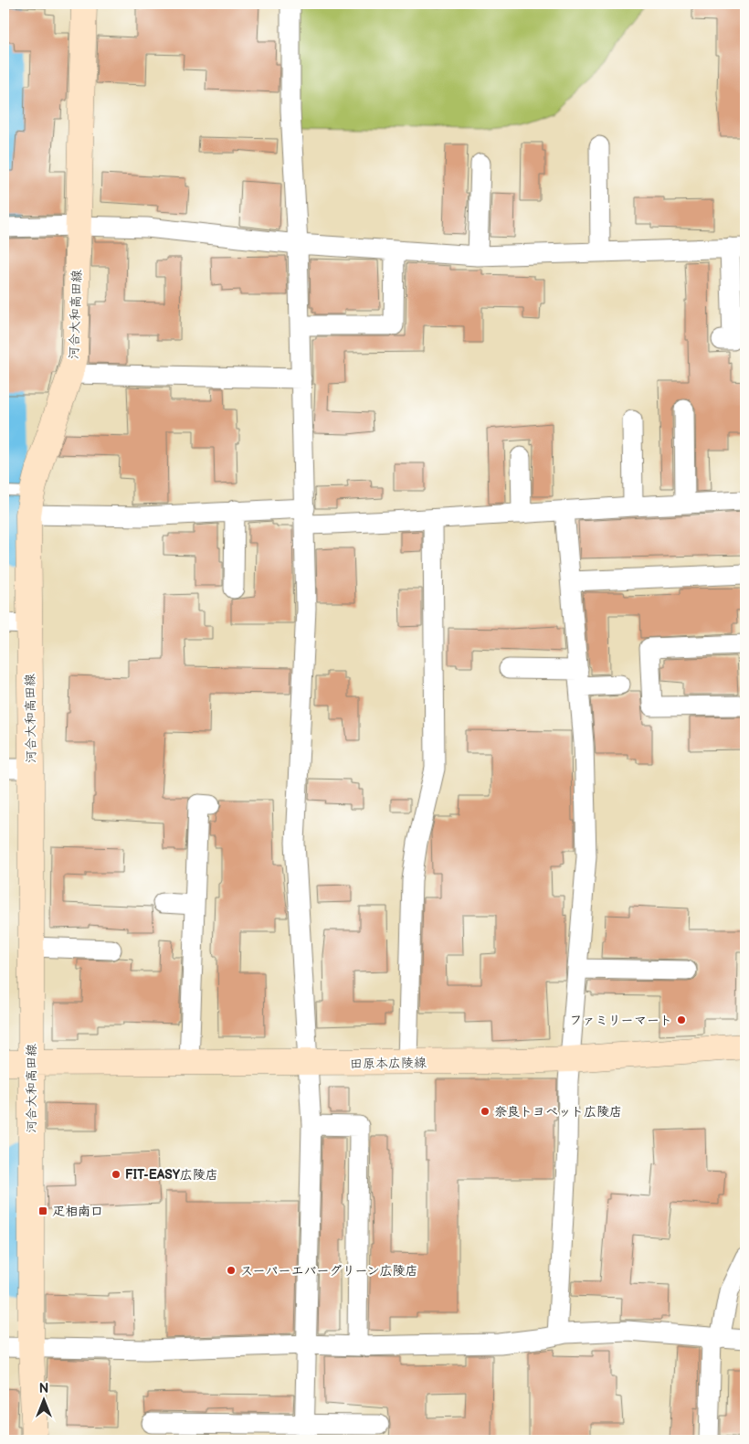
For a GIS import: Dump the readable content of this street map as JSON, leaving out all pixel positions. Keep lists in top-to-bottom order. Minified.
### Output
{"streets":{"main road":["河合大和高田線","田原本広陵線"]},"crossings":[["河合大和高田線","田原本広陵線"]],"places":{"other":["ファミリーマート","奈良トヨペット広陵店","FIT-EASY広陵店","スーパーエバーグリーン広陵店"],"transit":["疋相南口"]},"north":"top"}
